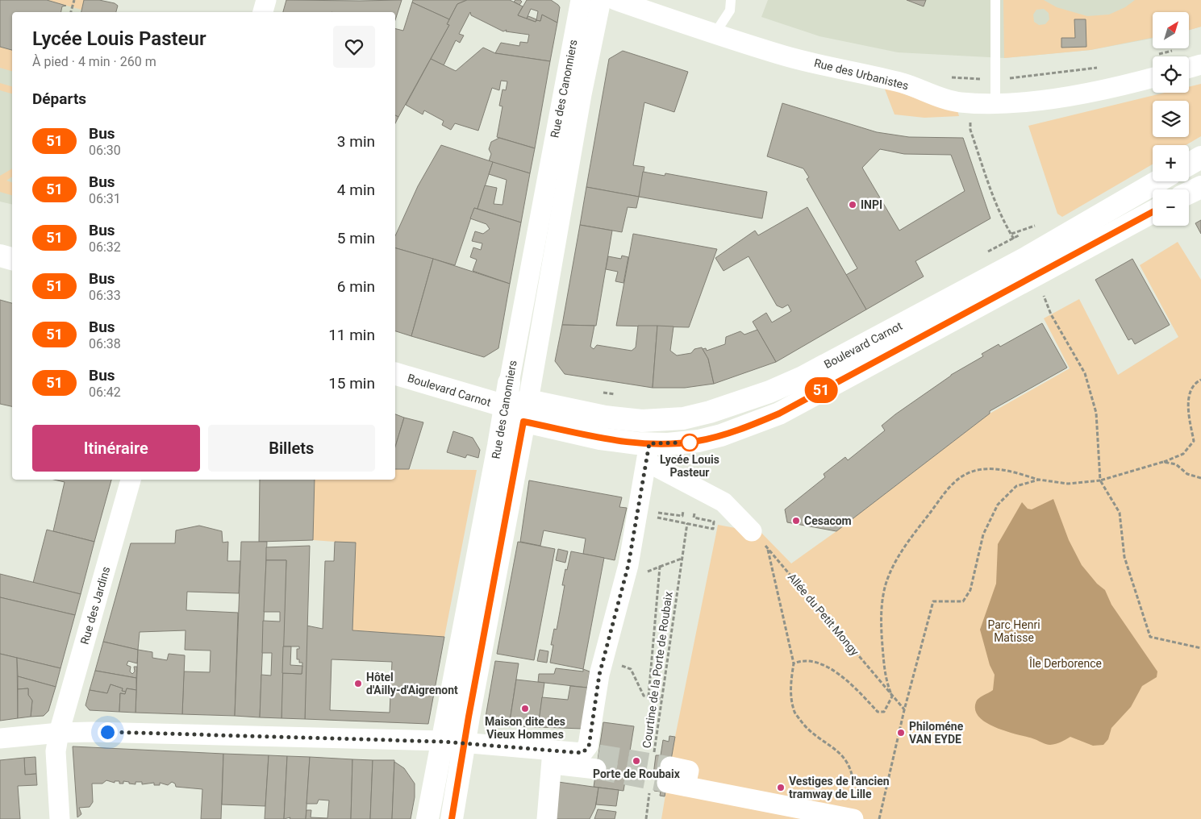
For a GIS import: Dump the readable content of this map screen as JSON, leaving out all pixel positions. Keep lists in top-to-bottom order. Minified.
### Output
{"streets":{"street":["Rue des Urbanistes","Rue des Canonniers","Boulevard Carnot","Rue des Jardins"],"path":["Allée du Petit Mongy","Courtine de la Porte de Roubaix"]},"crossings":[["Rue des Canonniers","Boulevard Carnot"]],"parks":["Parc Henri Matisse","Île Derborence"],"places":["INPI","Lycée Louis Pasteur","Cesacom","Hôtel d'Ailly-d'Aigrenont","Maison dite des Vieux Hommes","Philoméne VAN EYDE","Porte de Roubaix","Vestiges de l'ancien tramway de Lille"],"lines":["bus line 51"],"north":"top right","page":{"on_map":"51","map_buttons":["+","−"],"heading":[["Lycée Louis Pasteur","À pied · 4 min · 260 m"],"Départs"],"list":[{"mark":"51","name":"Bus","note":"06:30","value":"3 min"},{"mark":"51","name":"Bus","note":"06:31","value":"4 min"},{"mark":"51","name":"Bus","note":"06:32","value":"5 min"},{"mark":"51","name":"Bus","note":"06:33","value":"6 min"},{"mark":"51","name":"Bus","note":"06:38","value":"11 min"},{"mark":"51","name":"Bus","note":"06:42","value":"15 min"}],"buttons":["Itinéraire","Billets"]}}
